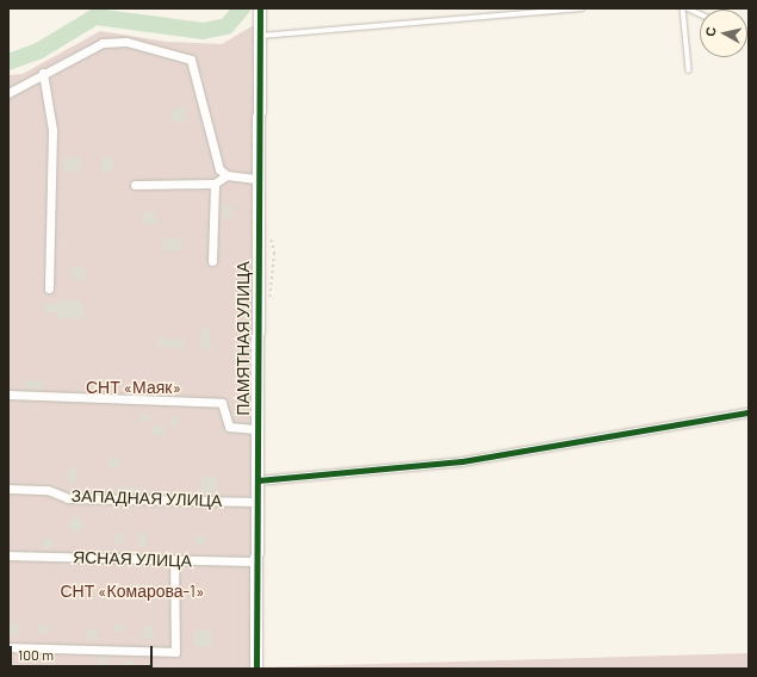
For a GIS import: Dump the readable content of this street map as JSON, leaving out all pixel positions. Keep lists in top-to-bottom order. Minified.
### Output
{"streets":{"street":["ПАМЯТНАЯ УЛИЦА","ЗАПАДНАЯ УЛИЦА","ЯСНАЯ УЛИЦА"]},"crossings":[["ПАМЯТНАЯ УЛИЦА","ЗАПАДНАЯ УЛИЦА"],["ПАМЯТНАЯ УЛИЦА","ЯСНАЯ УЛИЦА"]],"parks":["СНТ «Маяк»","СНТ «Комарова-1»"],"scale_bar":"100 m","north":"left"}
